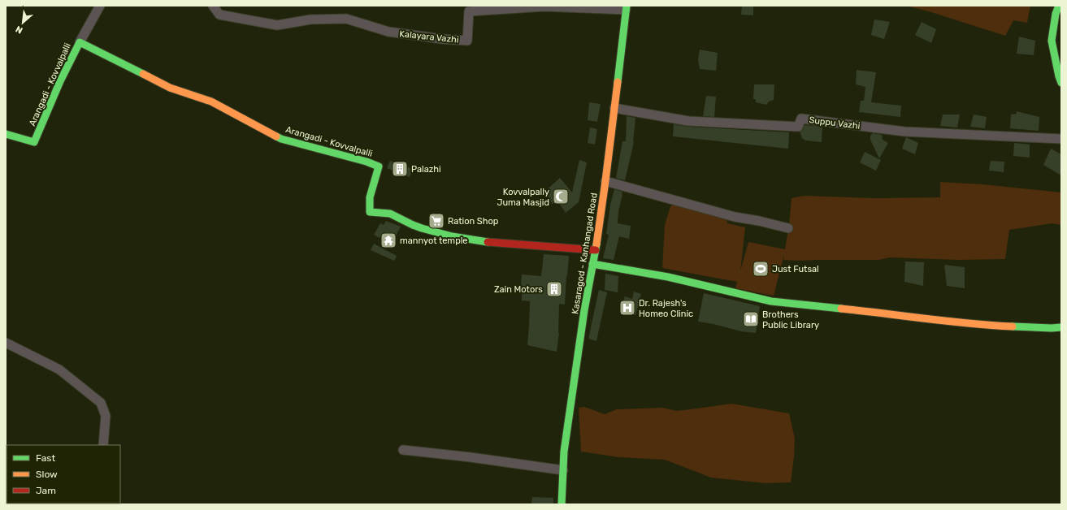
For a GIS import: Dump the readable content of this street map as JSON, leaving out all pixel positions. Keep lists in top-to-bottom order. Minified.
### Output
{"streets":{"street":["Kalayara Vazhi","Arangadi - Kovvalpalli","Suppu Vazhi","Kasaragod - Kanhangad Road"]},"crossings":[["Kalayara Vazhi","Kasaragod - Kanhangad Road"],["Arangadi - Kovvalpalli","Kasaragod - Kanhangad Road"],["Suppu Vazhi","Kasaragod - Kanhangad Road"]],"places":{"building":["Palazhi","Zain Motors"],"mosque":["Kovvalpally Juma Masjid"],"supermarket":["Ration Shop"],"temple":["mannyot temple"],"sports":["Just Futsal"],"hospital":["Dr. Rajesh's Homeo Clinic"],"library":["Brothers Public Library"]},"legend":["Fast","Slow","Jam"],"north":"bottom left"}
